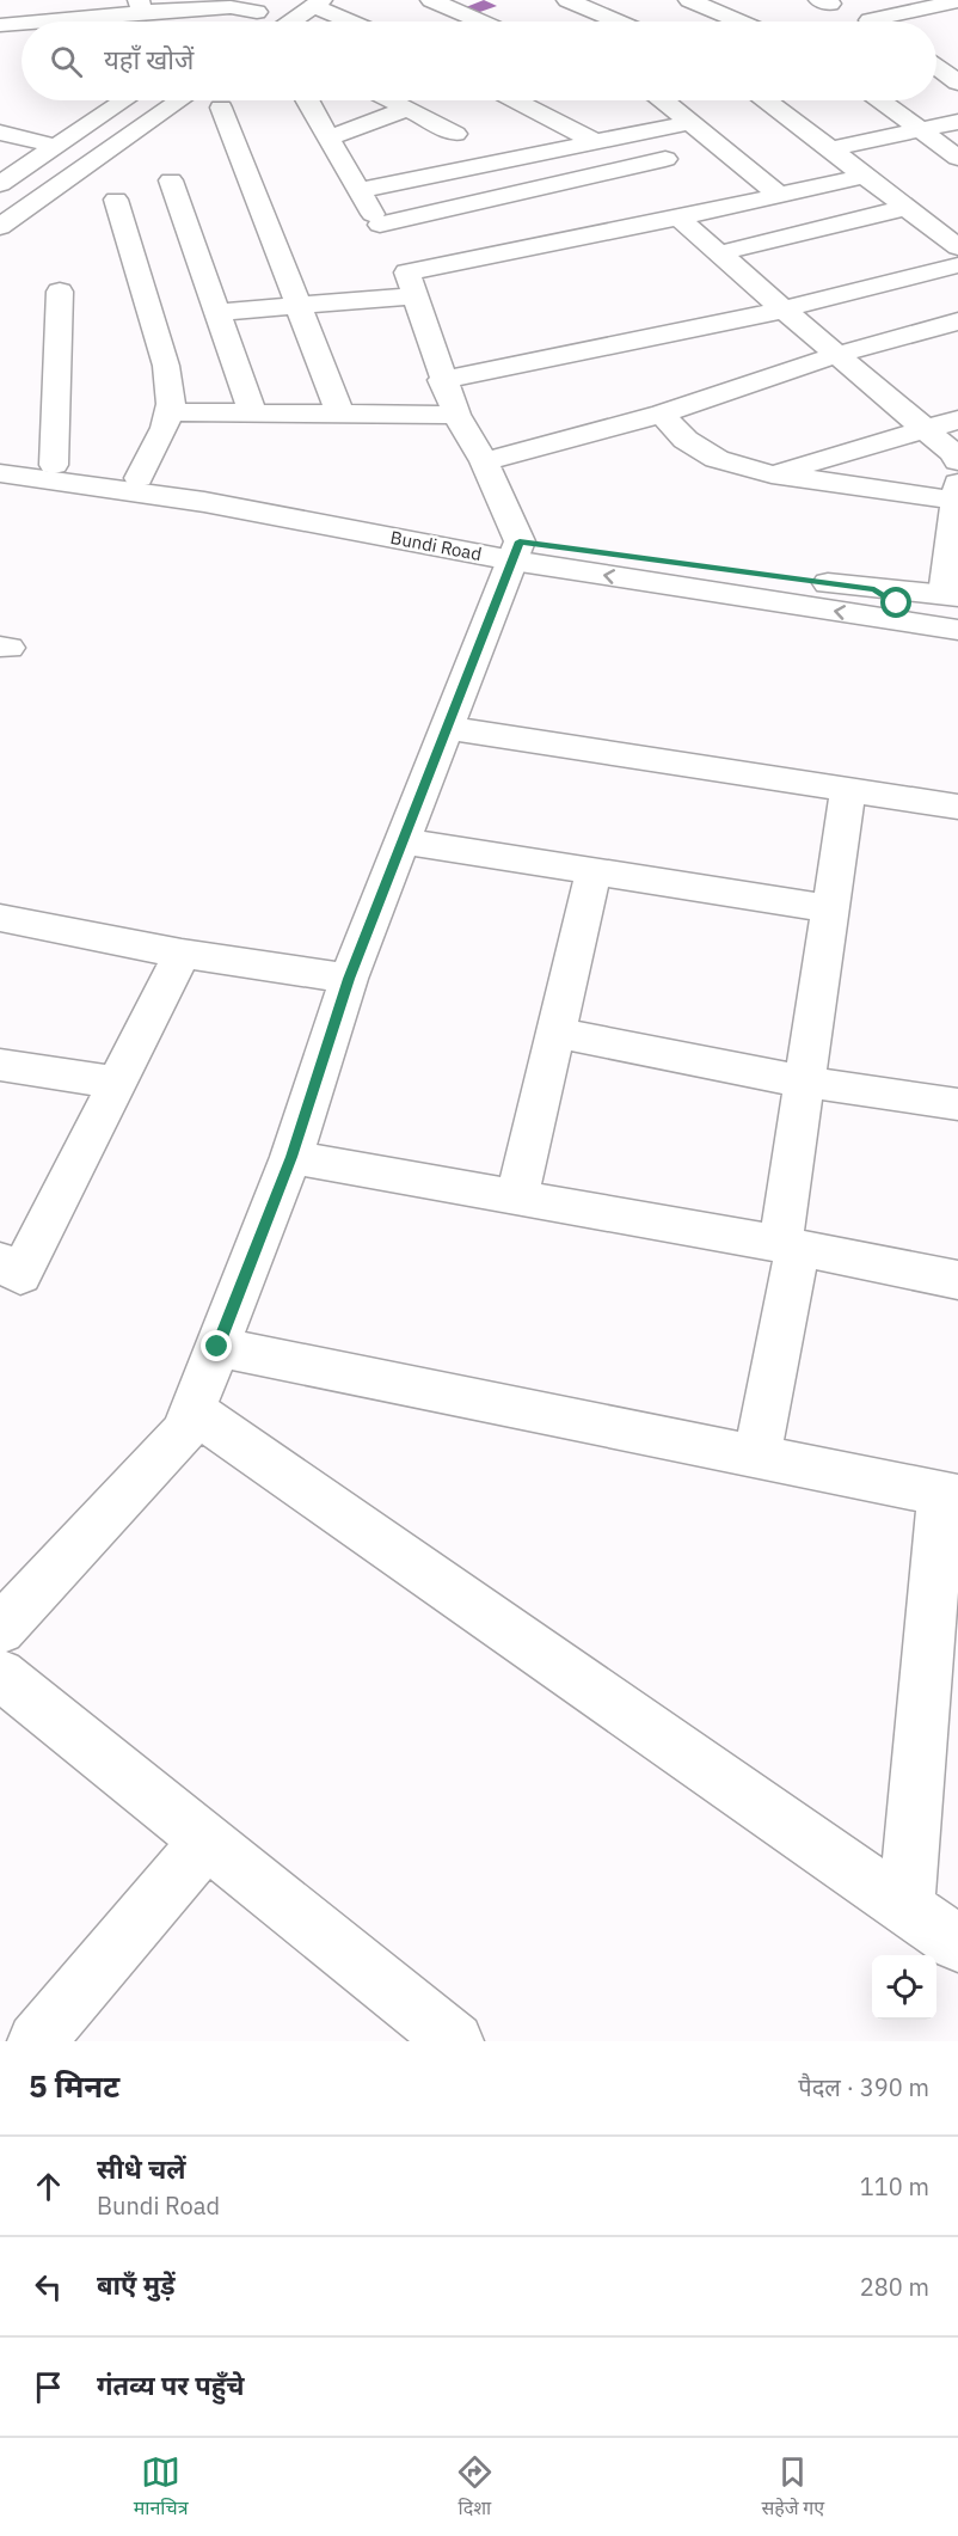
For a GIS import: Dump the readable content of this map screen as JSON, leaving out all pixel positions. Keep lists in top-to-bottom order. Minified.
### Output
{"streets":{"street":["Bundi Road"]},"page":{"search":"यहाँ खोजें","heading":["5 मिनट","पैदल · 390 m"],"list":[["सीधे चलें","Bundi Road","110 m"],["बाएँ मुड़ें","280 m"],"गंतव्य पर पहुँचे"],"nav":["मानचित्र","दिशा","सहेजे गए"]}}
